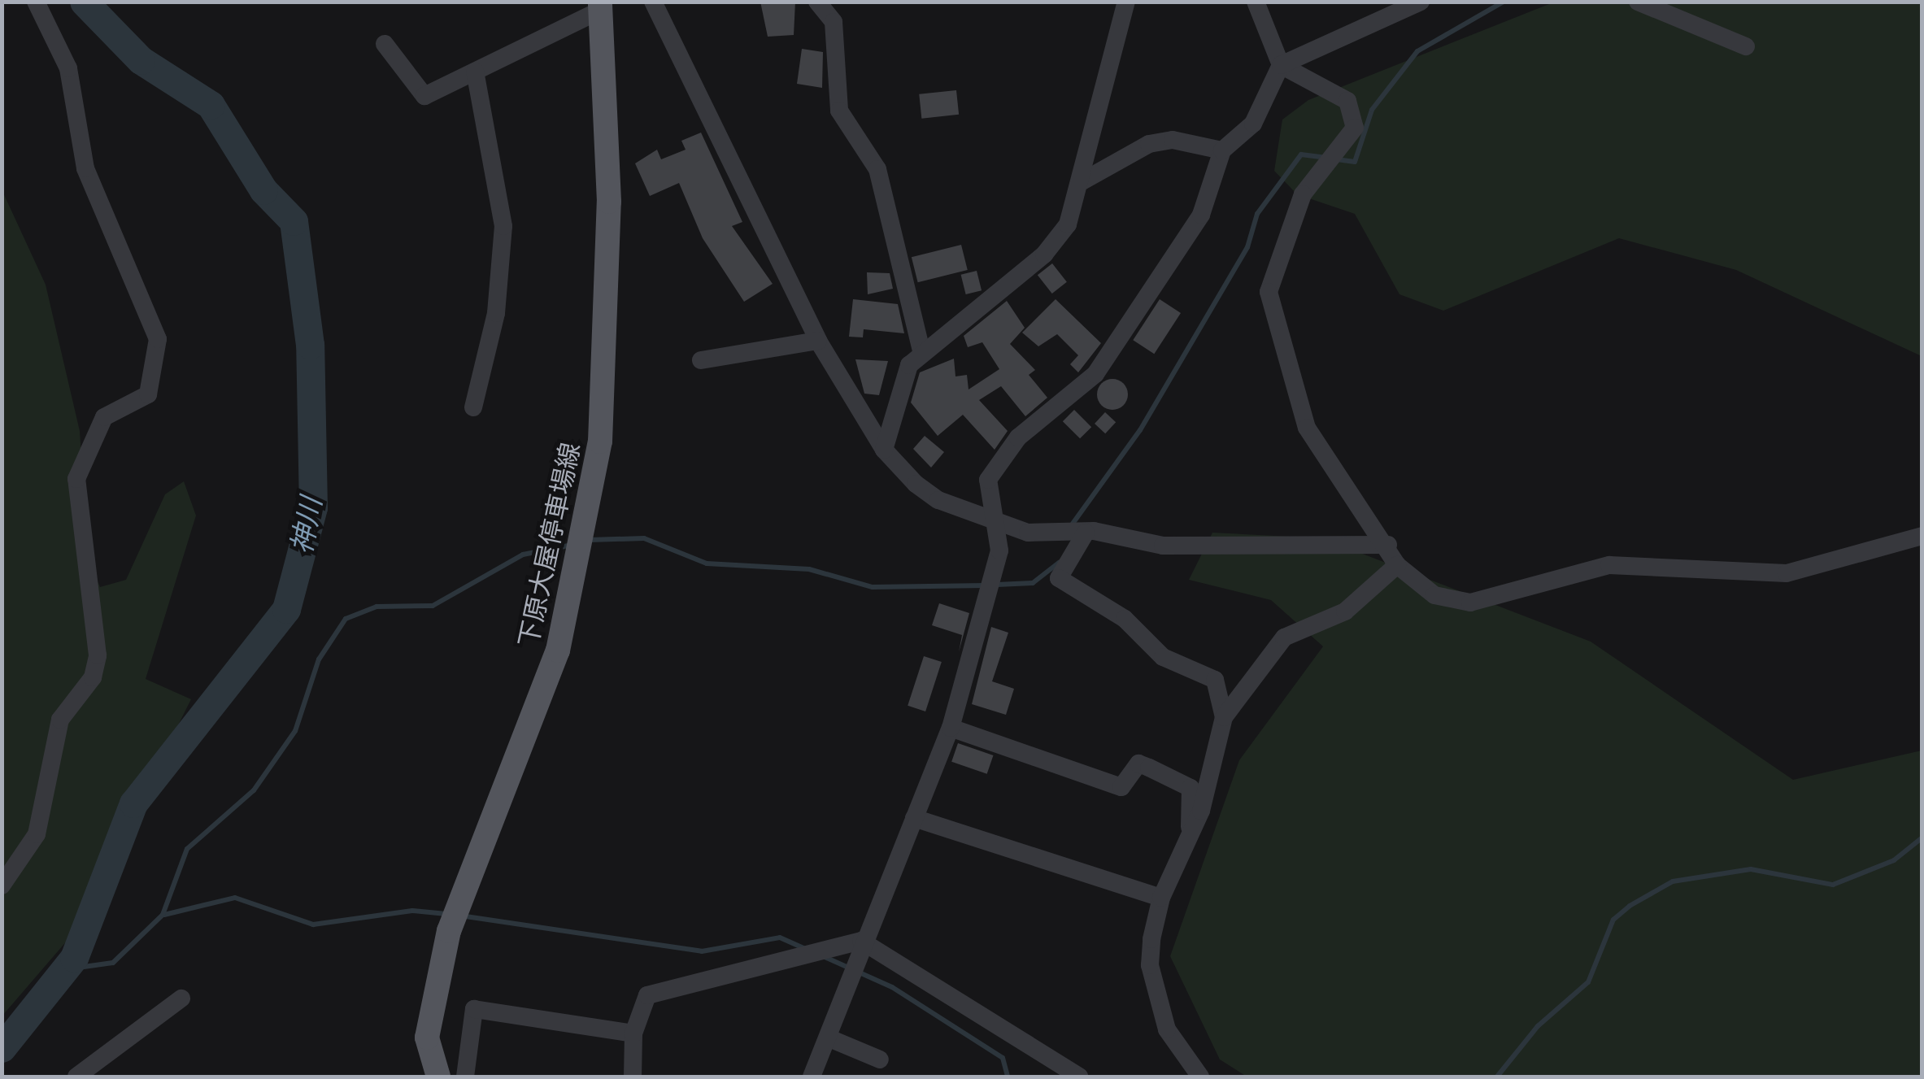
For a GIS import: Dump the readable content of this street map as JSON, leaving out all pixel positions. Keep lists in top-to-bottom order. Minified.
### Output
{"streets":{"main road":["下原大屋停車場線"]},"water":["神川"]}
